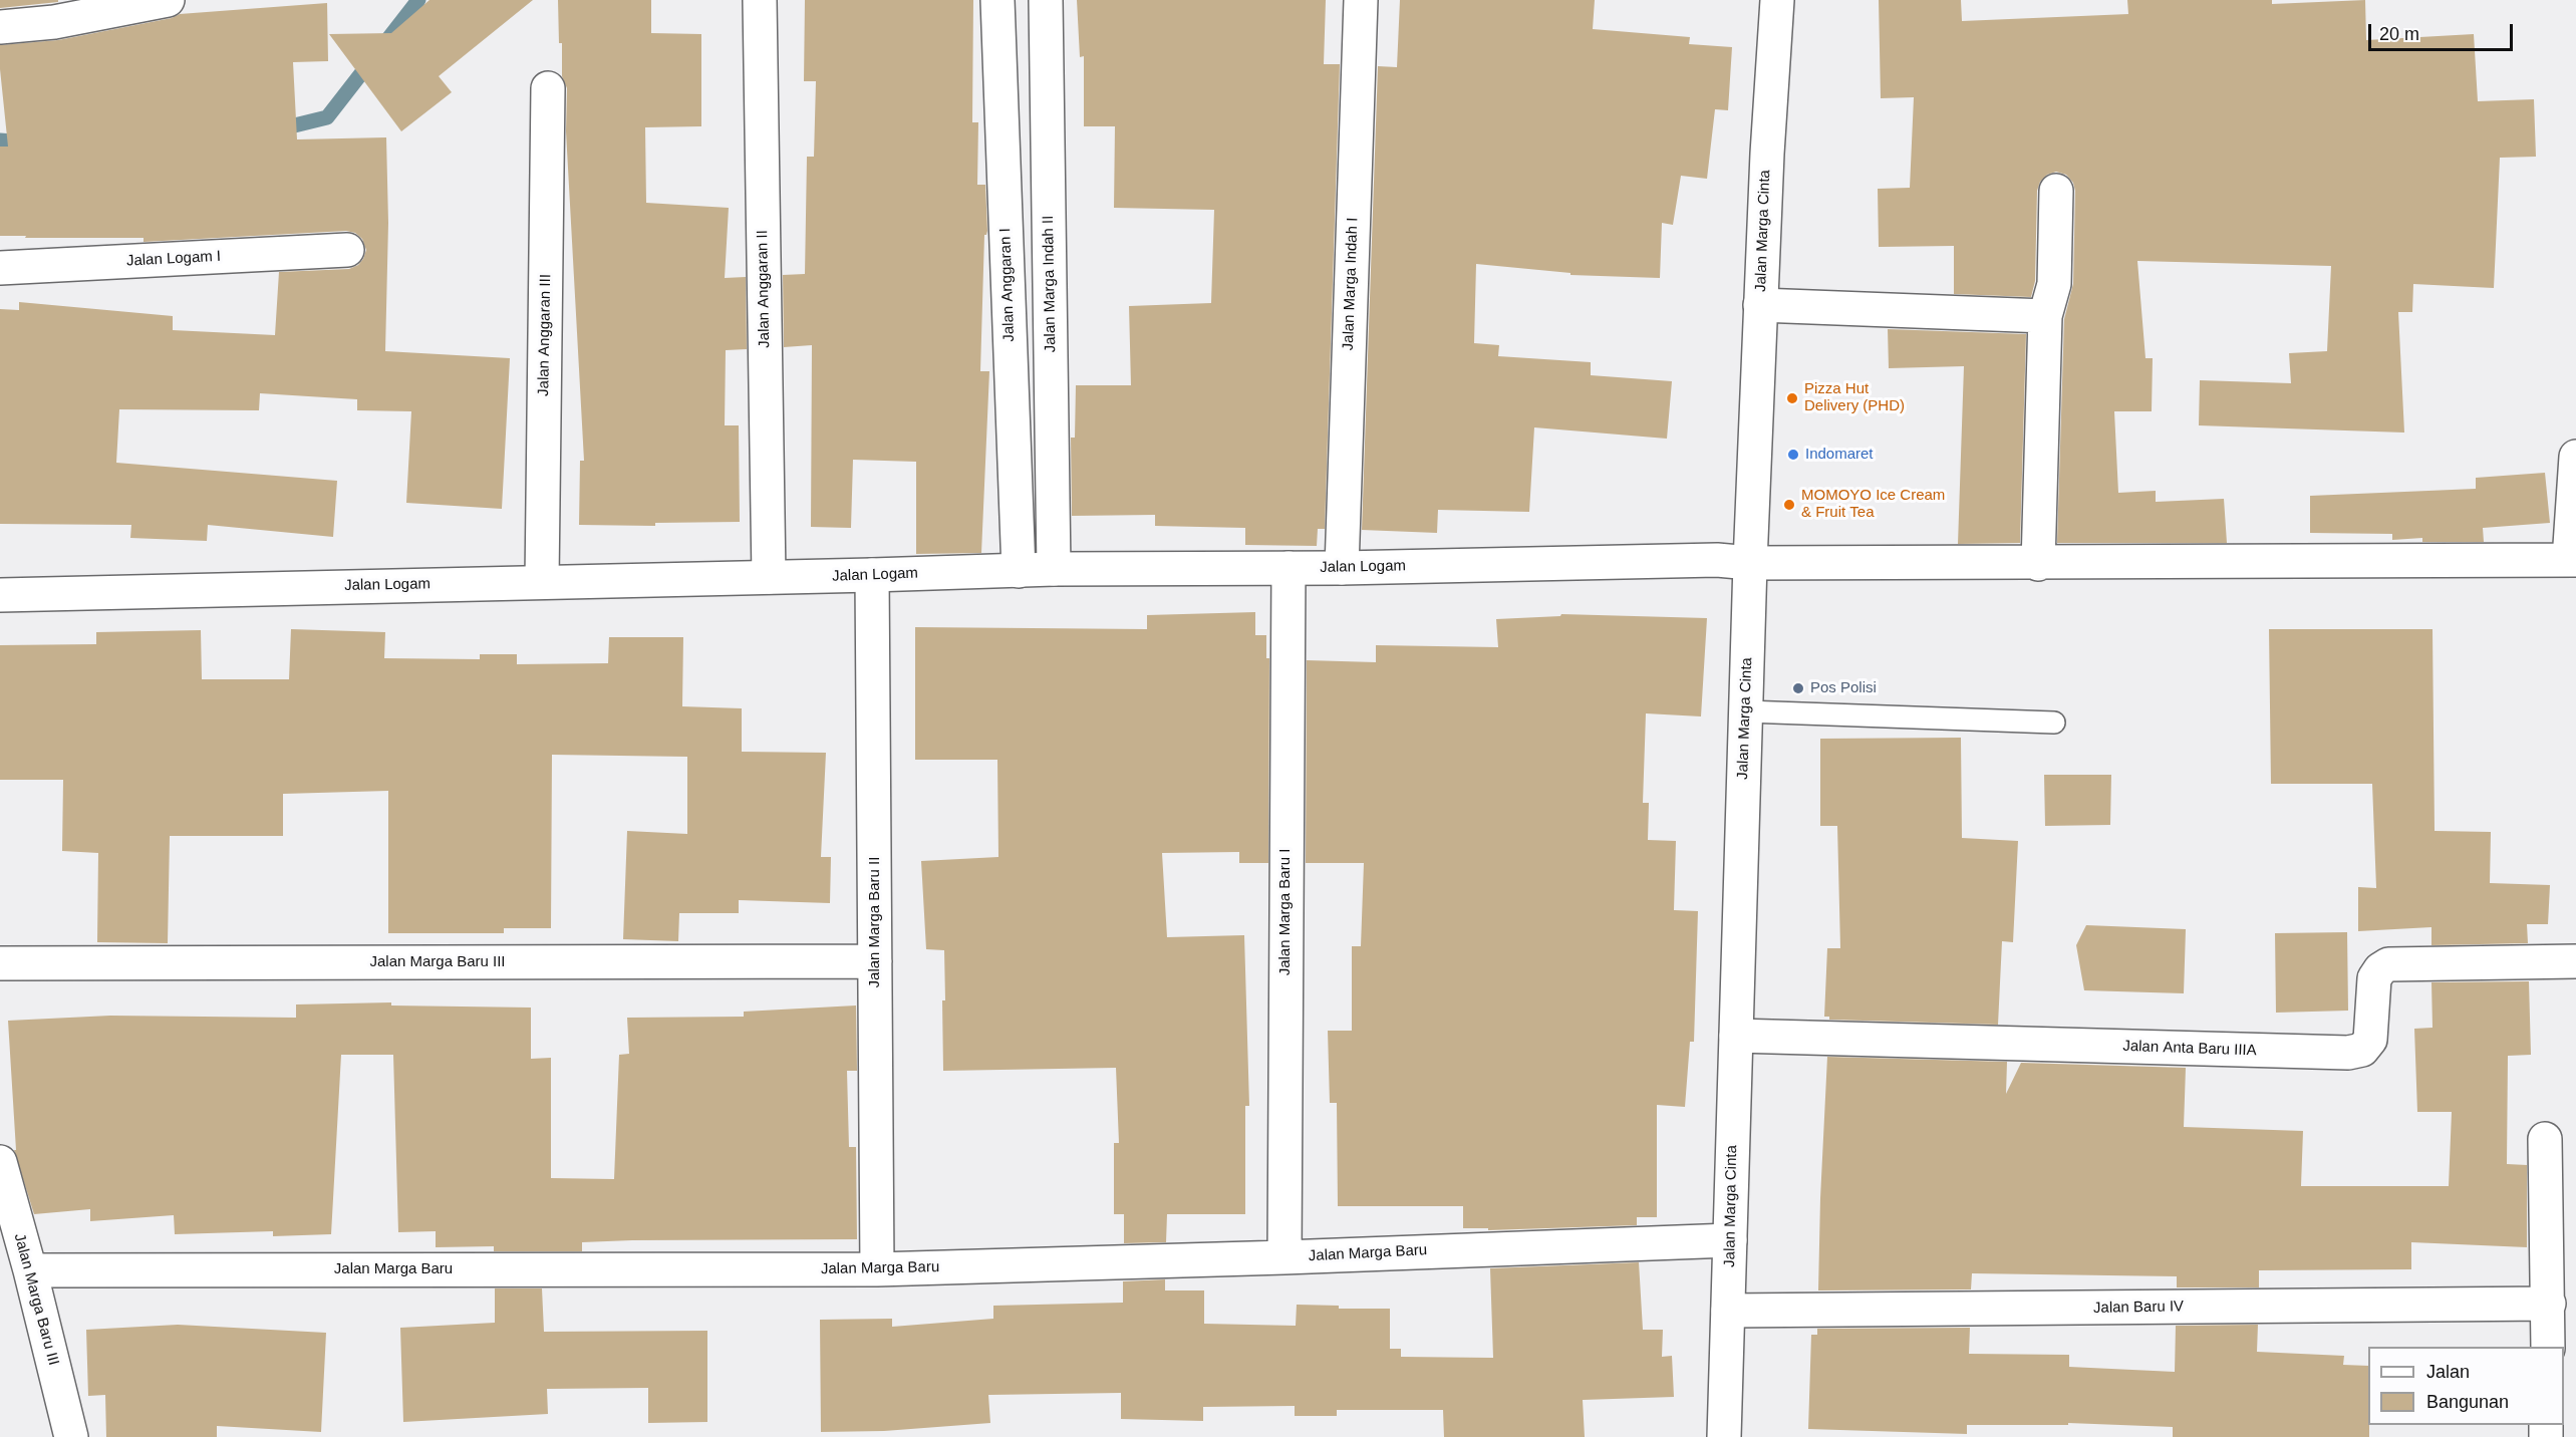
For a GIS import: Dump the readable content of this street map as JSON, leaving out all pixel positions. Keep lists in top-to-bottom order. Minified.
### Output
{"streets":{"street":["Jalan Marga Cinta","Jalan Logam I","Jalan Marga Indah II","Jalan Marga Indah I","Jalan Anggaran I","Jalan Anggaran II","Jalan Anggaran III","Jalan Logam","Jalan Marga Baru I","Jalan Marga Baru II","Jalan Marga Baru III","Jalan Anta Baru IIIA","Jalan Marga Baru","Jalan Baru IV"]},"crossings":[["Jalan Marga Cinta","Jalan Logam"],["Jalan Marga Cinta","Jalan Anta Baru IIIA"],["Jalan Marga Cinta","Jalan Marga Baru"],["Jalan Marga Cinta","Jalan Baru IV"],["Jalan Marga Indah II","Jalan Logam"],["Jalan Marga Indah I","Jalan Logam"],["Jalan Anggaran I","Jalan Logam"],["Jalan Anggaran II","Jalan Logam"],["Jalan Anggaran III","Jalan Logam"],["Jalan Logam","Jalan Marga Baru I"],["Jalan Logam","Jalan Marga Baru II"],["Jalan Marga Baru I","Jalan Marga Baru"],["Jalan Marga Baru II","Jalan Marga Baru III"],["Jalan Marga Baru II","Jalan Marga Baru"],["Jalan Marga Baru III","Jalan Marga Baru"]],"places":["Pizza Hut Delivery (PHD)","Indomaret","MOMOYO Ice Cream & Fruit Tea","Pos Polisi"],"legend":["Jalan","Bangunan"],"scale_bar":"20 m"}
